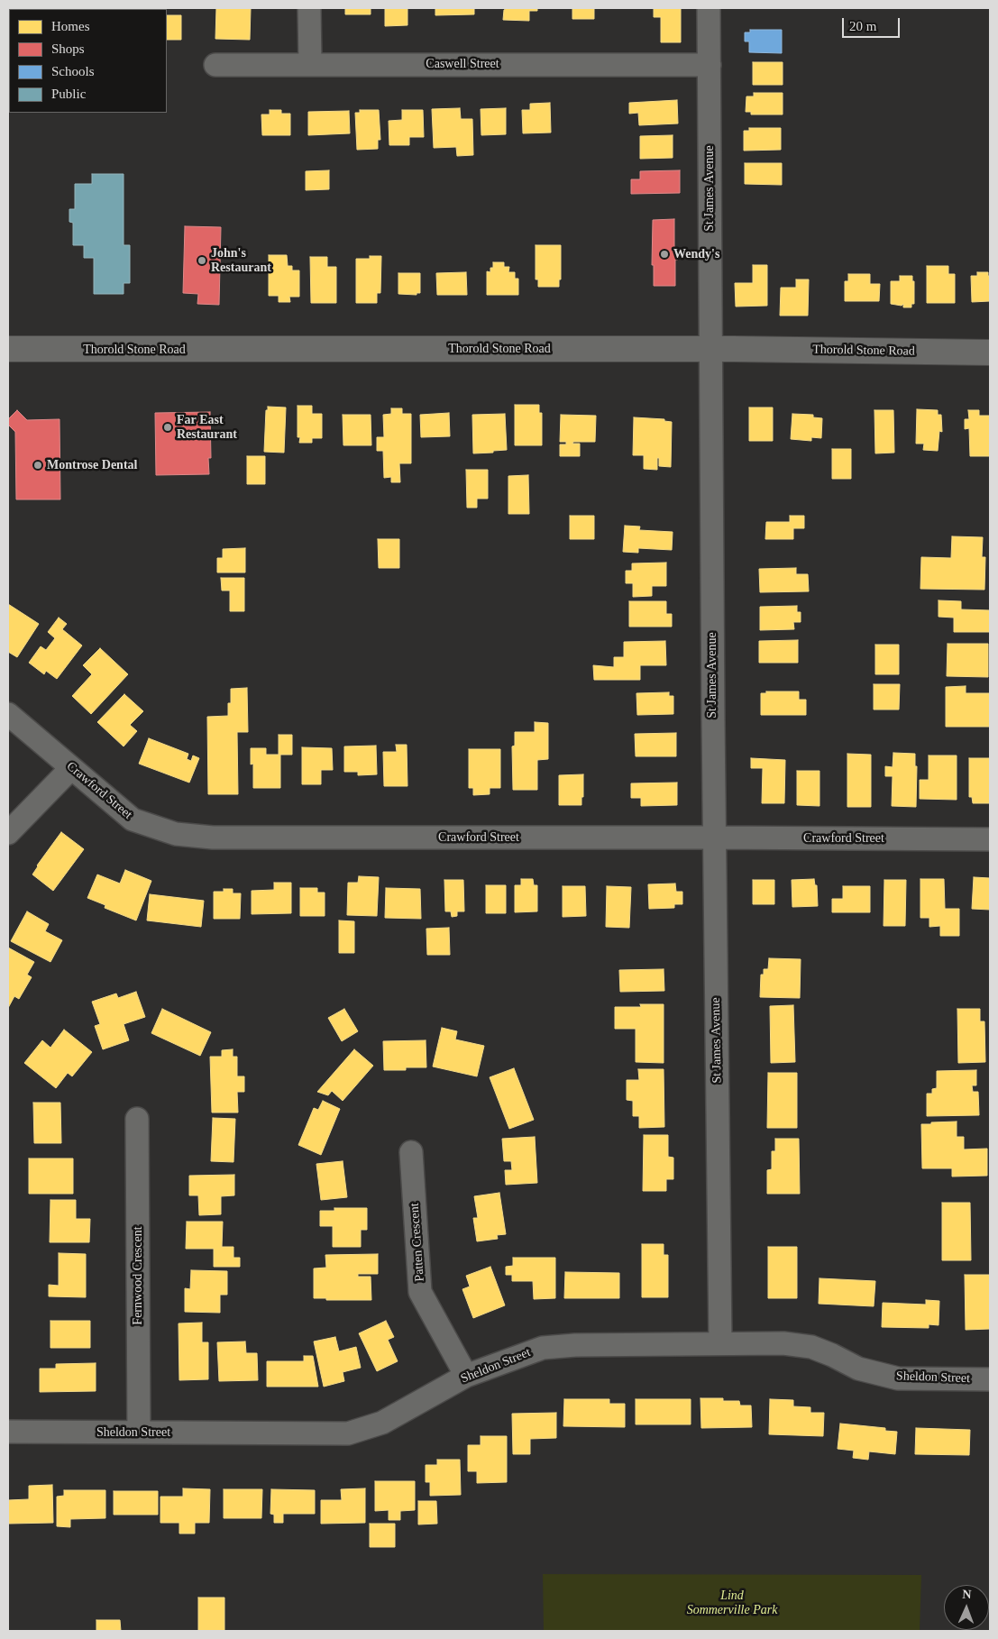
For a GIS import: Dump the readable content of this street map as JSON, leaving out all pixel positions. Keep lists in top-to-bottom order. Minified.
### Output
{"streets":{"main road":["Thorold Stone Road"],"street":["Caswell Street","St James Avenue","Crawford Street","Patten Crescent","Fernwood Crescent","Sheldon Street"]},"crossings":[["Caswell Street","St James Avenue"],["St James Avenue","Thorold Stone Road"],["St James Avenue","Crawford Street"],["St James Avenue","Sheldon Street"],["Patten Crescent","Sheldon Street"],["Fernwood Crescent","Sheldon Street"]],"parks":["Lind Sommerville Park"],"places":["Wendy's","John's Restaurant","Far East Restaurant","Montrose Dental"],"legend":["Homes","Shops","Schools","Public"],"scale_bar":"20 m","north":"top"}
